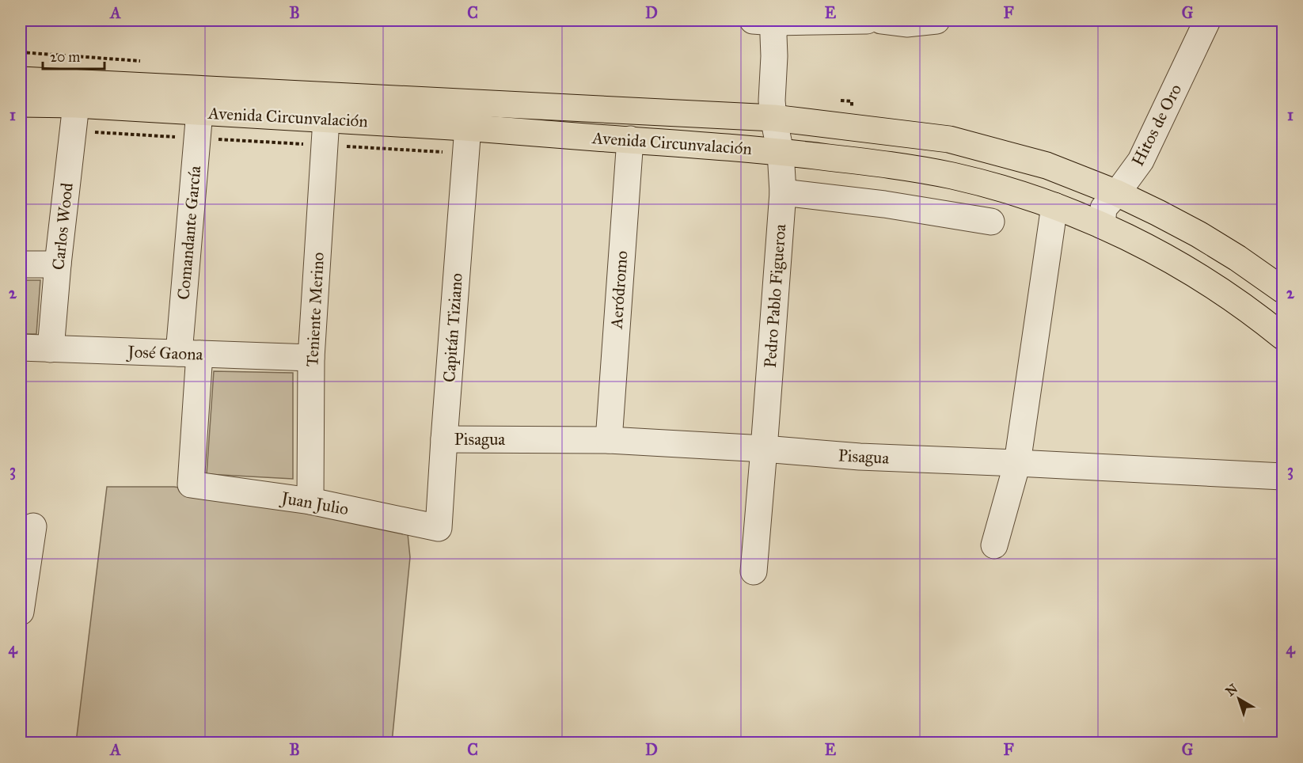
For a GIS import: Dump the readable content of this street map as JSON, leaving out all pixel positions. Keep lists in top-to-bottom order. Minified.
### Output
{"streets":{"main road":["Avenida Circunvalación"],"street":["Hitos de Oro","Carlos Wood","Comandante García","Aeródromo","Pedro Pablo Figueroa","Teniente Merino","Capitán Tiziano","José Gaona","Pisagua","Juan Julio"]},"crossings":[["Avenida Circunvalación","Hitos de Oro"],["Avenida Circunvalación","Carlos Wood"],["Avenida Circunvalación","Comandante García"],["Avenida Circunvalación","Aeródromo"],["Avenida Circunvalación","Pedro Pablo Figueroa"],["Avenida Circunvalación","Teniente Merino"],["Avenida Circunvalación","Capitán Tiziano"],["Carlos Wood","José Gaona"],["Comandante García","José Gaona"],["Comandante García","Juan Julio"],["Aeródromo","Pisagua"],["Pedro Pablo Figueroa","Pisagua"],["Teniente Merino","José Gaona"],["Teniente Merino","Juan Julio"],["Capitán Tiziano","Pisagua"],["Capitán Tiziano","Juan Julio"]],"scale_bar":"20 m","north":"top left","grid":{"columns":["A","B","C","D","E","F","G"],"rows":["1","2","3","4"]}}
